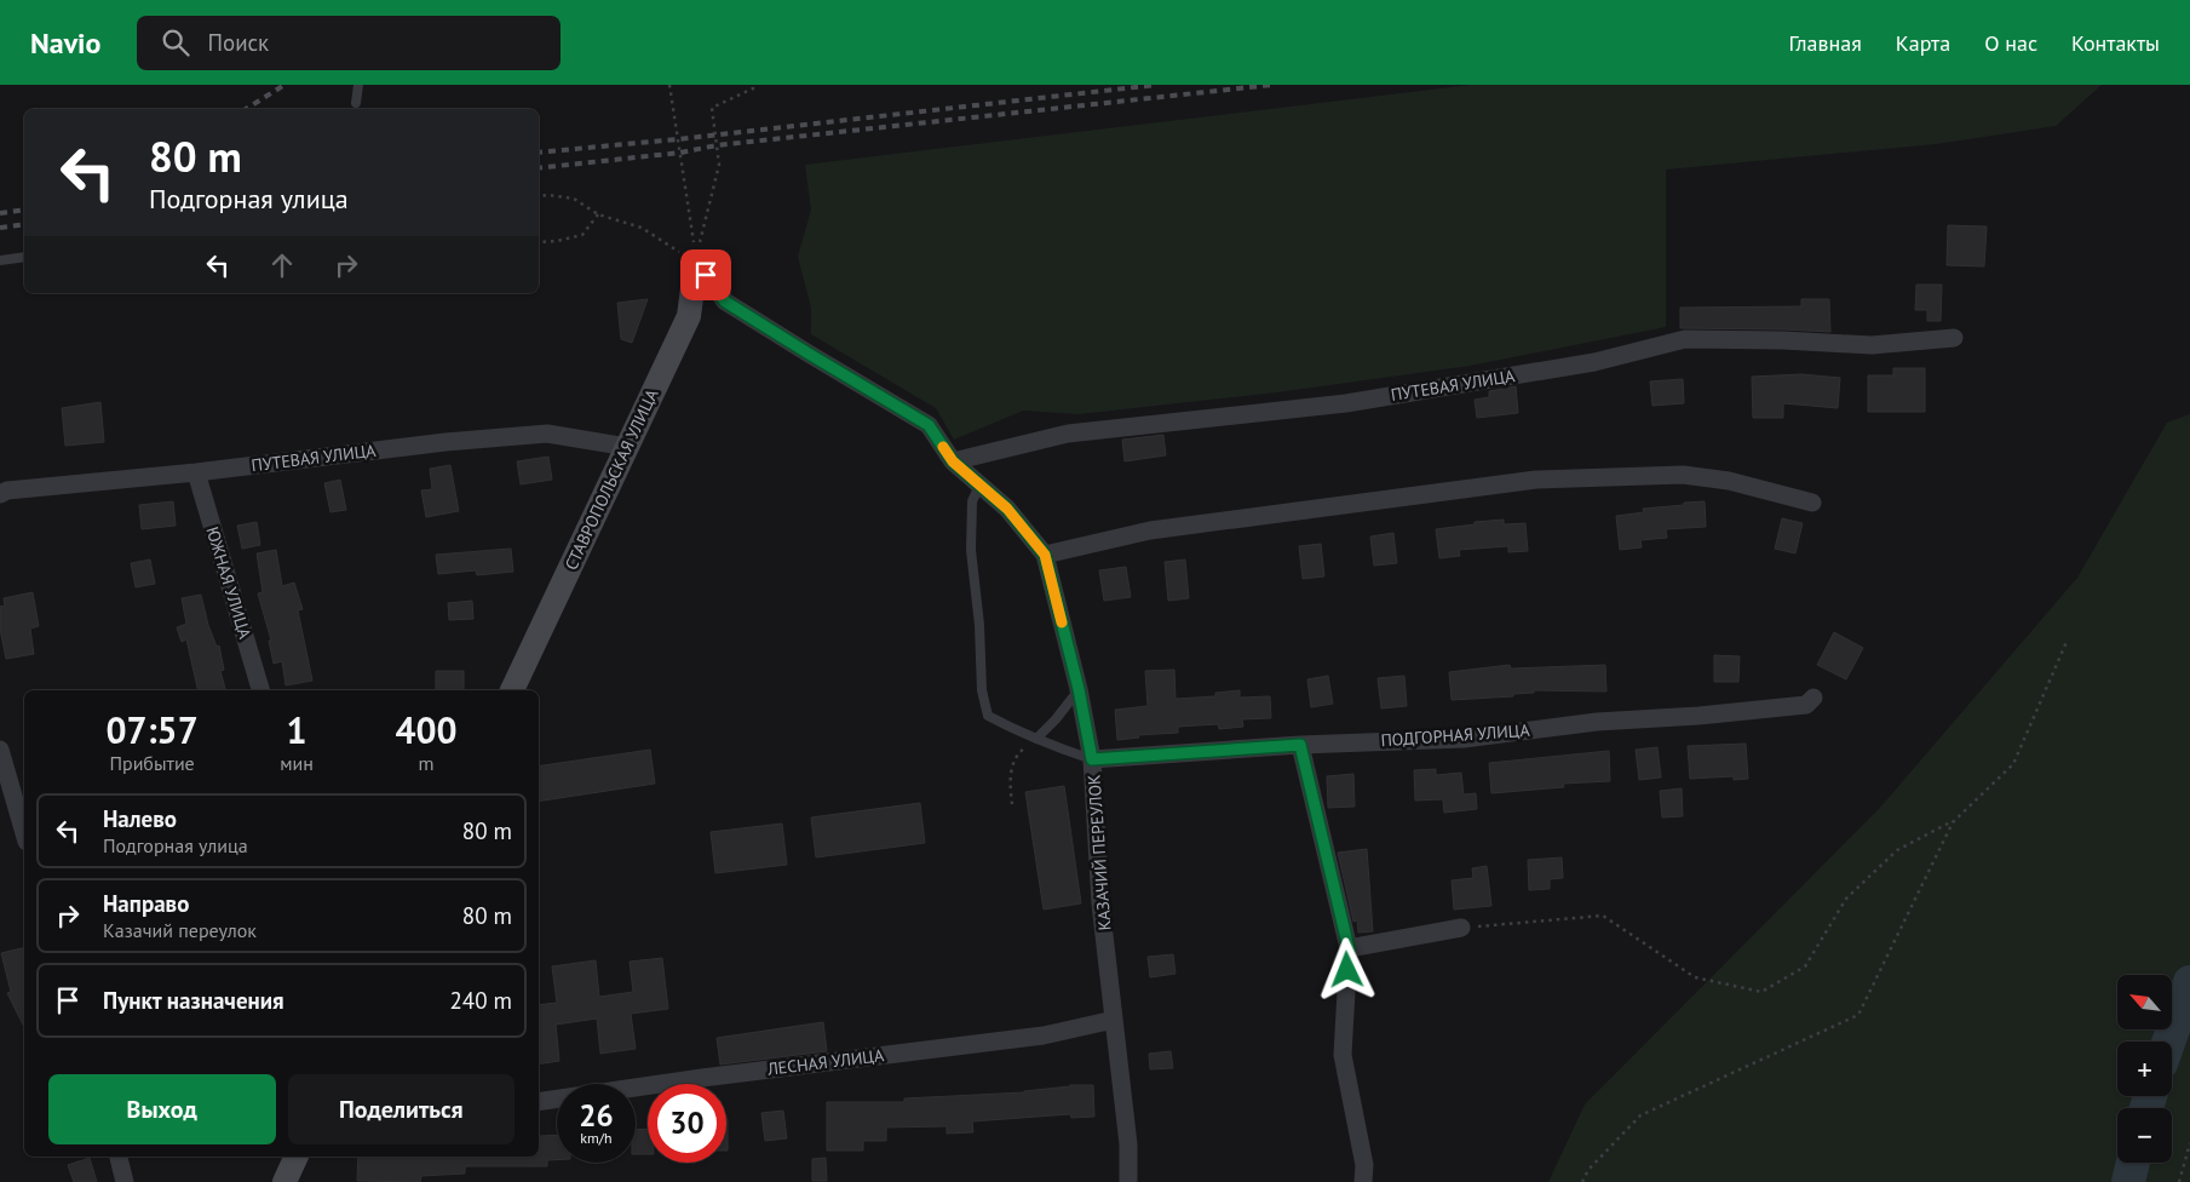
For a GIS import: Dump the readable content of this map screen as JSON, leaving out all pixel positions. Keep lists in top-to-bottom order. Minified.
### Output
{"streets":{"street":["ПУТЕВАЯ УЛИЦА","СТАВРОПОЛЬСКАЯ УЛИЦА","ЮЖНАЯ УЛИЦА","ПОДГОРНАЯ УЛИЦА","КАЗАЧИЙ ПЕРЕУЛОК","ЛЕСНАЯ УЛИЦА"]},"crossings":[["ПУТЕВАЯ УЛИЦА","СТАВРОПОЛЬСКАЯ УЛИЦА"],["ПУТЕВАЯ УЛИЦА","ЮЖНАЯ УЛИЦА"],["ПУТЕВАЯ УЛИЦА","КАЗАЧИЙ ПЕРЕУЛОК"],["СТАВРОПОЛЬСКАЯ УЛИЦА","КАЗАЧИЙ ПЕРЕУЛОК"],["ПОДГОРНАЯ УЛИЦА","КАЗАЧИЙ ПЕРЕУЛОК"],["КАЗАЧИЙ ПЕРЕУЛОК","ЛЕСНАЯ УЛИЦА"]],"north":"top left","page":{"header":"Navio","search":"Поиск","nav":["Главная","Карта","О нас","Контакты"],"turn":["80 m","Подгорная улица"],"eta":["07:57","Прибытие","1","мин","400","m"],"list":[{"name":"Налево","note":"Подгорная улица","value":"80 m"},{"name":"Направо","note":"Казачий переулок","value":"80 m"},{"name":"Пункт назначения","value":"240 m"}],"map_buttons":["+","−"],"buttons":["Выход","Поделиться"],"speed":"26 km/h","limit":"30"}}
